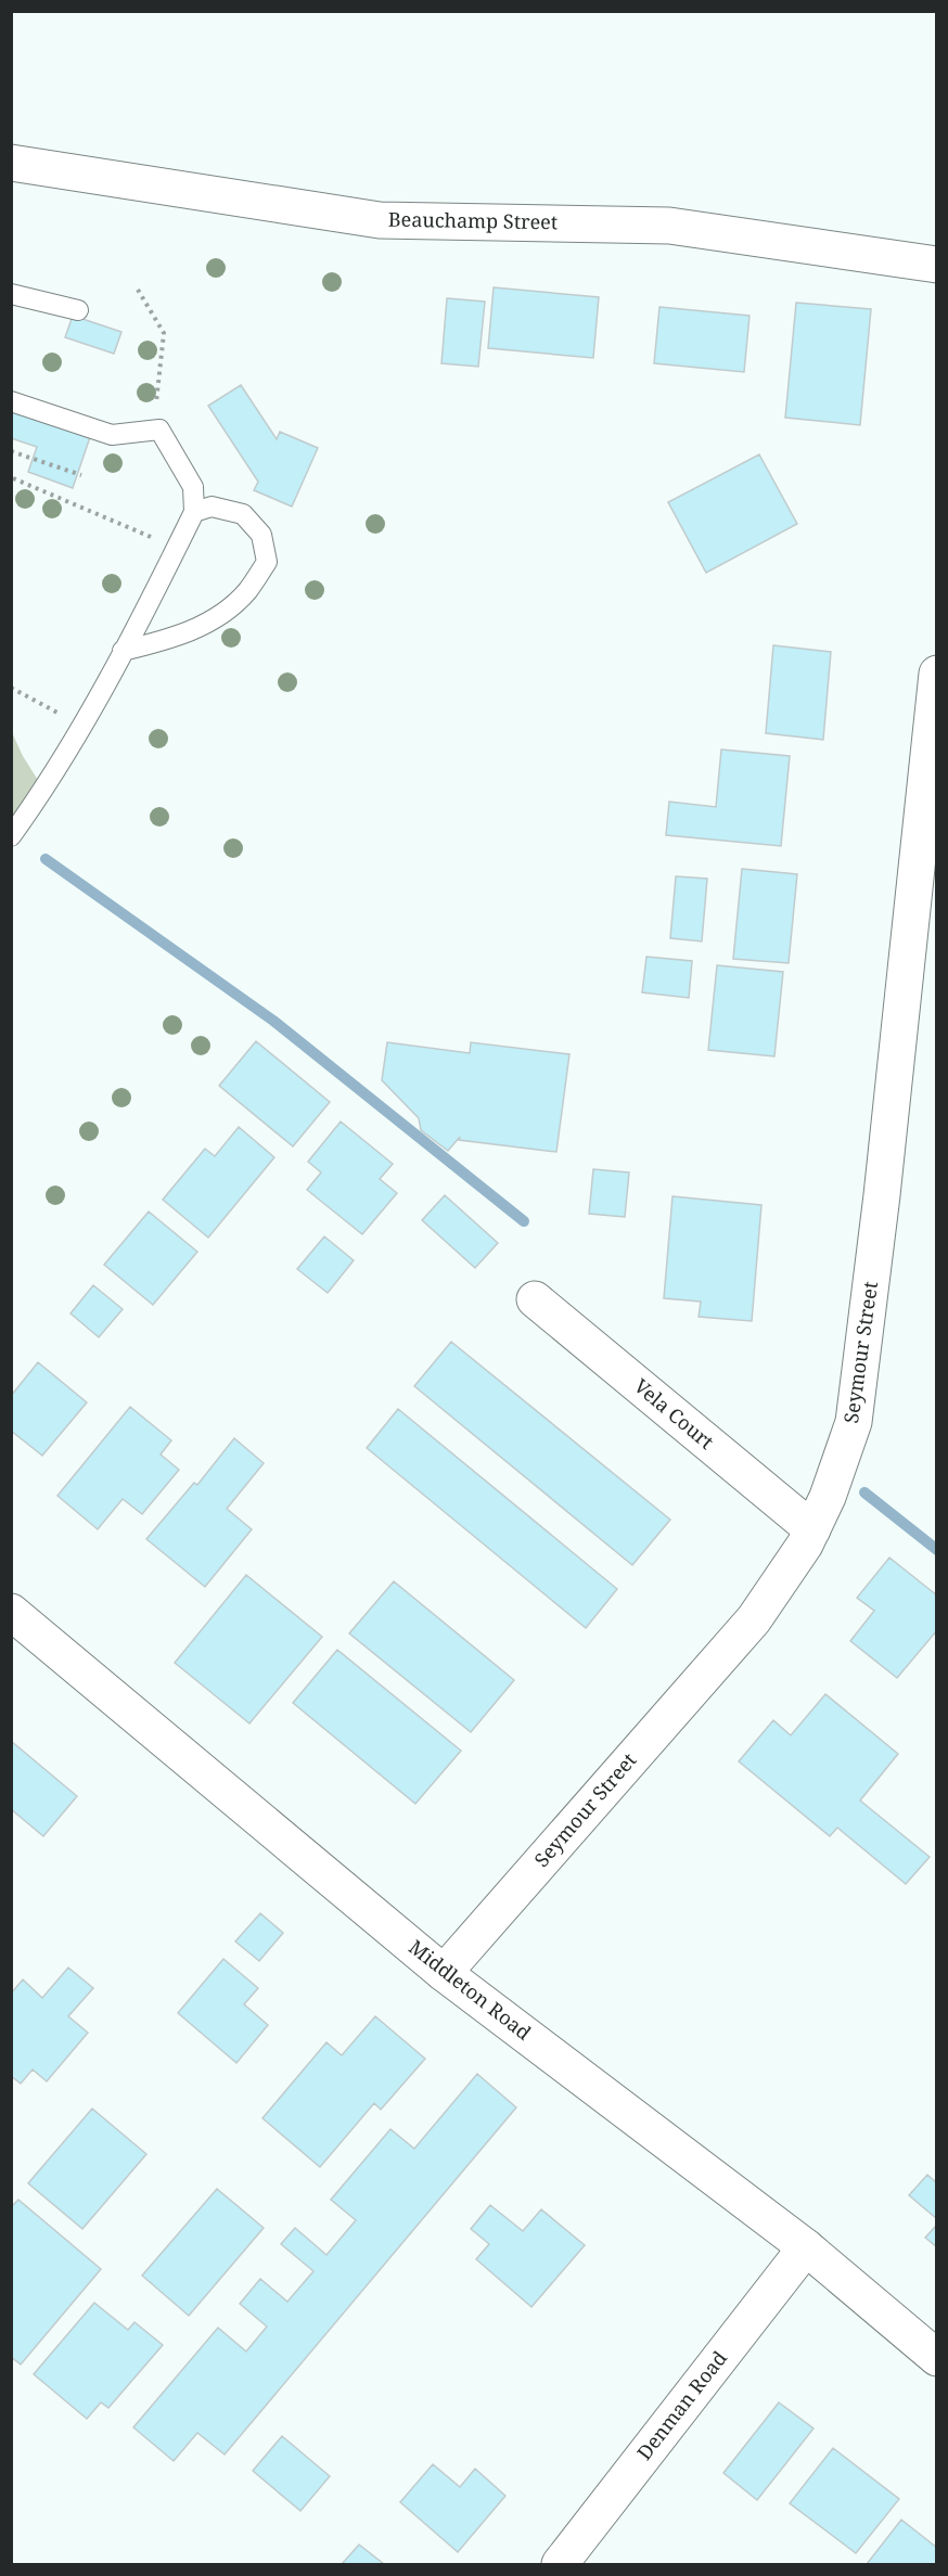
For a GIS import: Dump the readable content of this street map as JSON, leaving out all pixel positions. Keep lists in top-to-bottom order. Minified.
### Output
{"streets":{"street":["Beauchamp Street","Seymour Street","Vela Court","Middleton Road","Denman Road"]},"crossings":[["Seymour Street","Vela Court"],["Seymour Street","Middleton Road"],["Middleton Road","Denman Road"]]}
